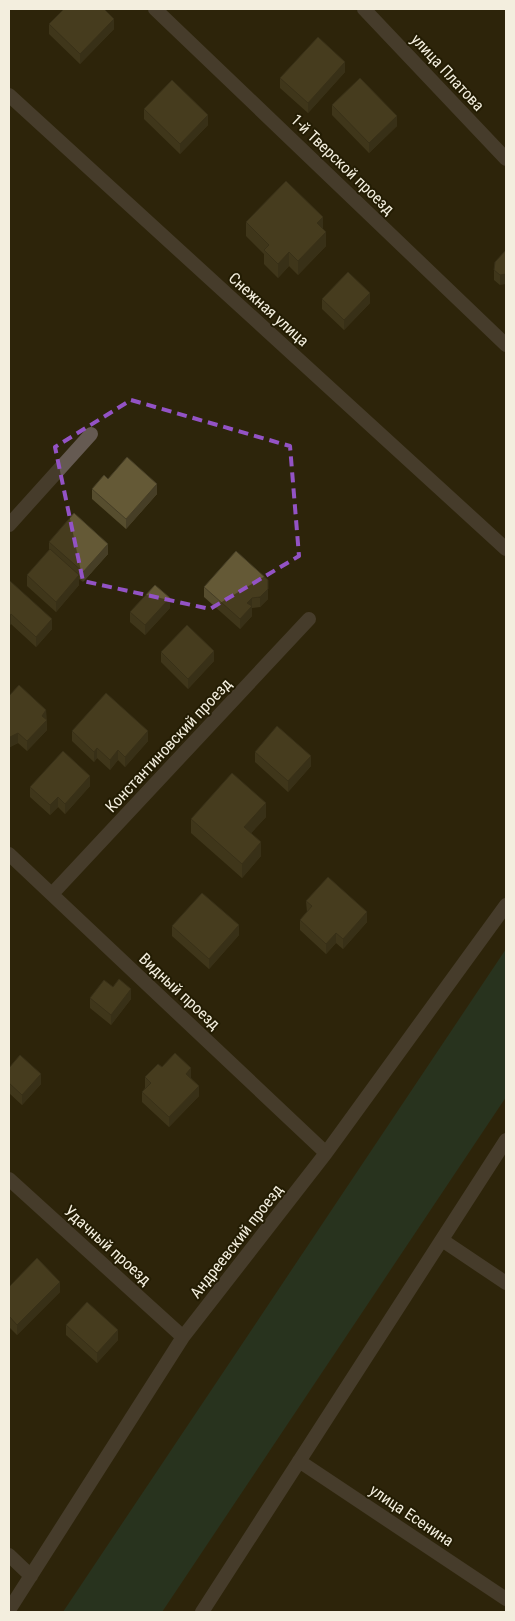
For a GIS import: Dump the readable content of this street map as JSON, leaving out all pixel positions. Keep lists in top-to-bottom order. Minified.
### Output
{"streets":{"street":["улица Платова","1-й Тверской проезд","Снежная улица","Константиновский проезд","Видный проезд","Андреевский проезд","Удачный проезд","улица Есенина"]},"crossings":[["Константиновский проезд","Видный проезд"],["Видный проезд","Андреевский проезд"],["Андреевский проезд","Удачный проезд"]]}
